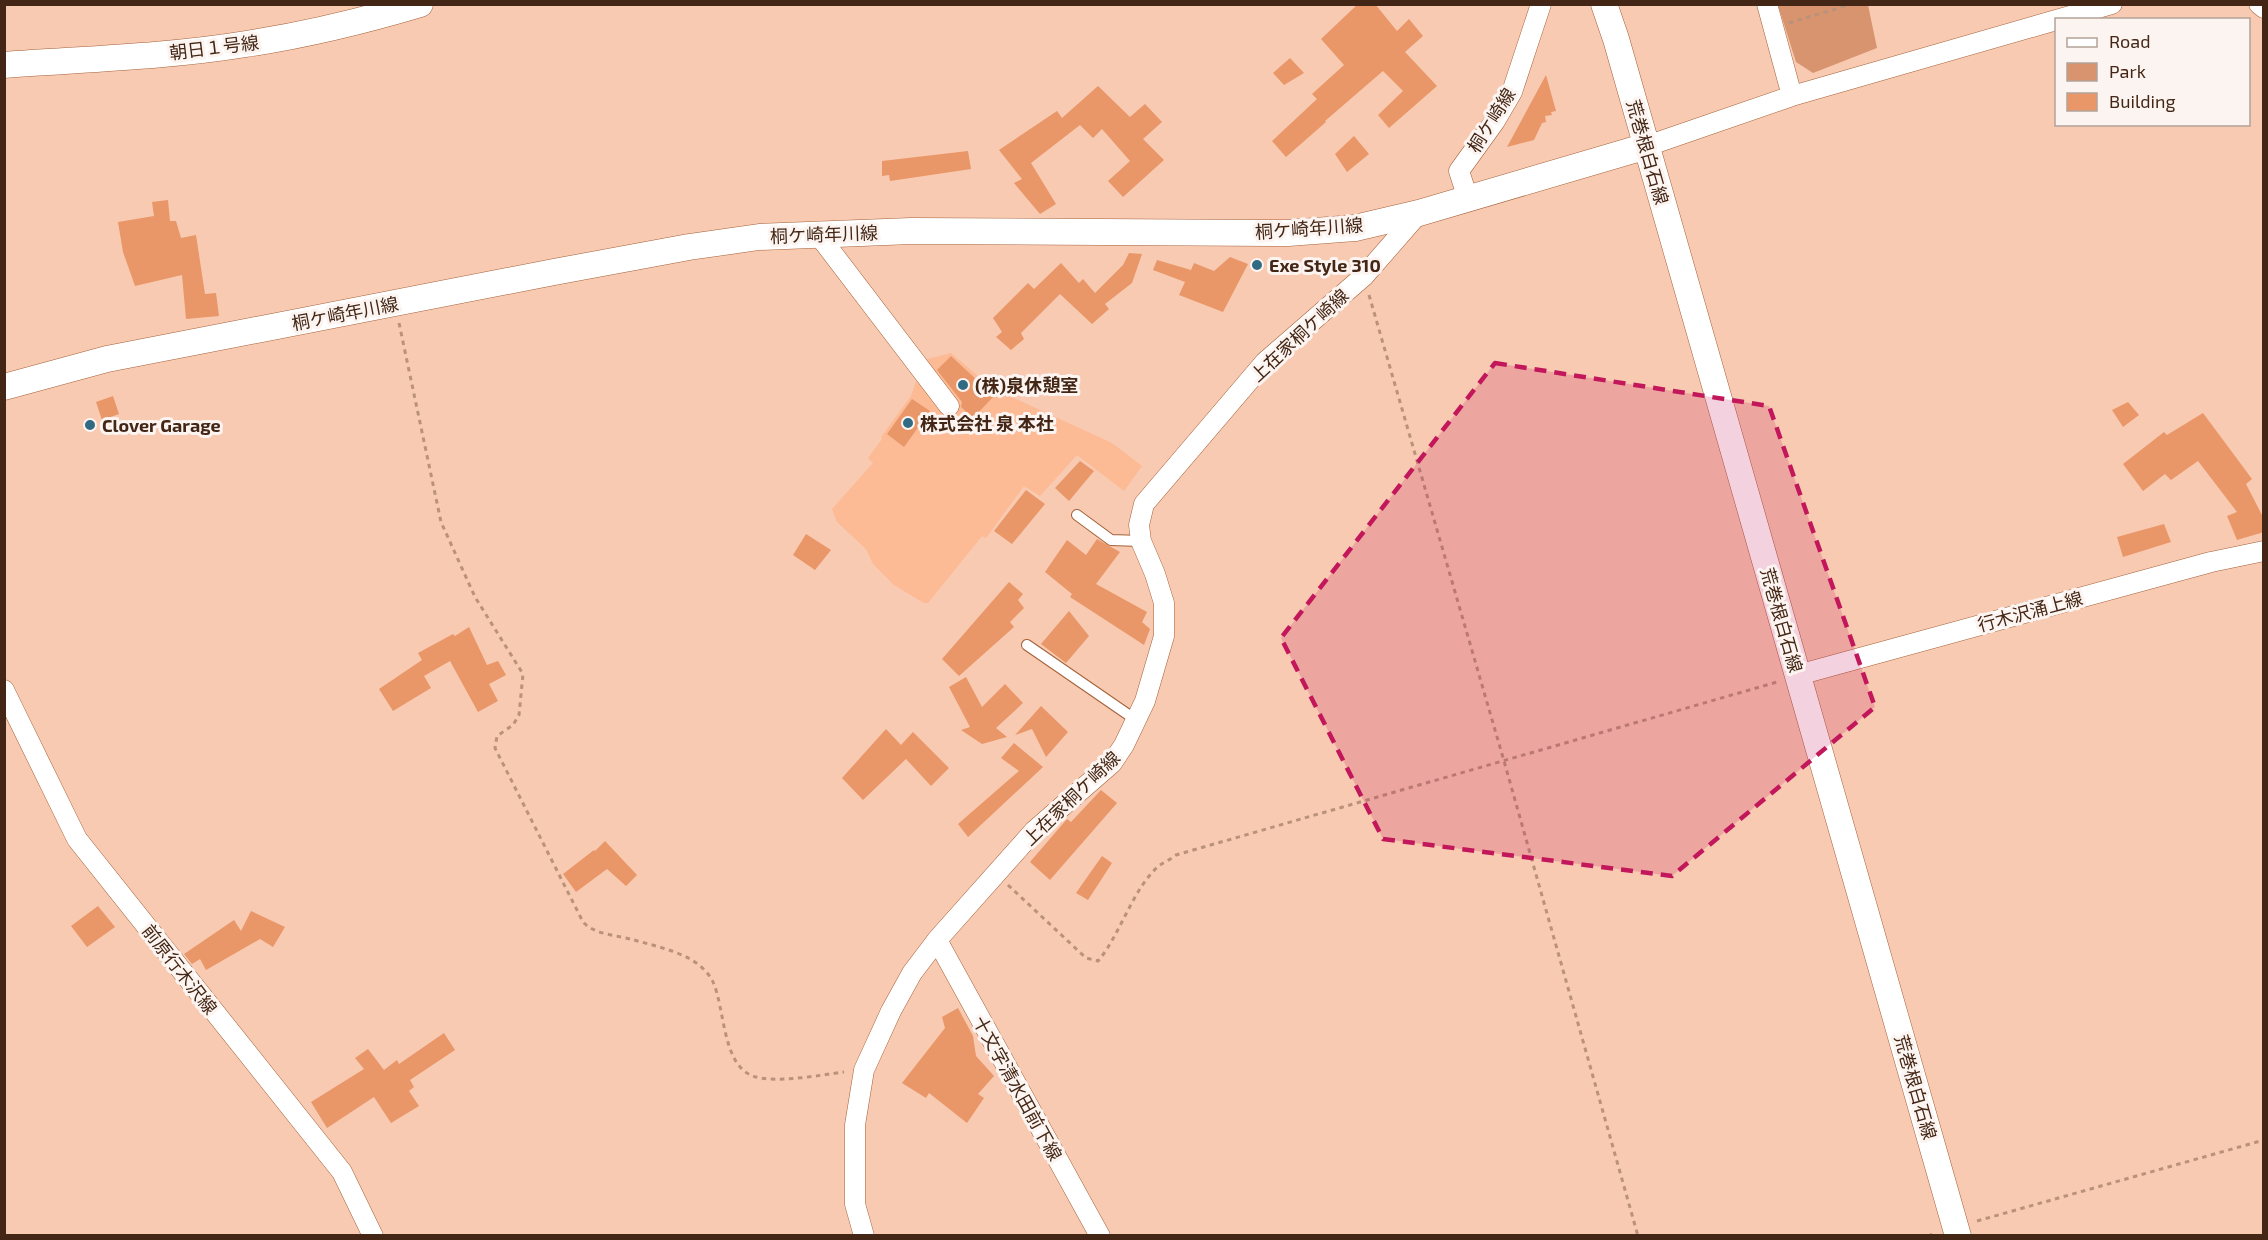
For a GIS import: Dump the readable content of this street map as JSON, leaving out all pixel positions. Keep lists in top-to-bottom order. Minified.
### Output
{"streets":{"street":["朝日１号線","桐ケ崎線","荒巻根白石線","桐ケ崎年川線","上在家桐ケ崎線","行木沢涌上線","前原行木沢線","十文字清水田前下線"]},"crossings":[["桐ケ崎線","桐ケ崎年川線"],["荒巻根白石線","桐ケ崎年川線"],["荒巻根白石線","行木沢涌上線"],["桐ケ崎年川線","上在家桐ケ崎線"],["上在家桐ケ崎線","十文字清水田前下線"]],"places":["Exe Style 310","(株)泉休憩室","株式会社 泉 本社","Clover Garage"],"legend":["Road","Park","Building"]}
